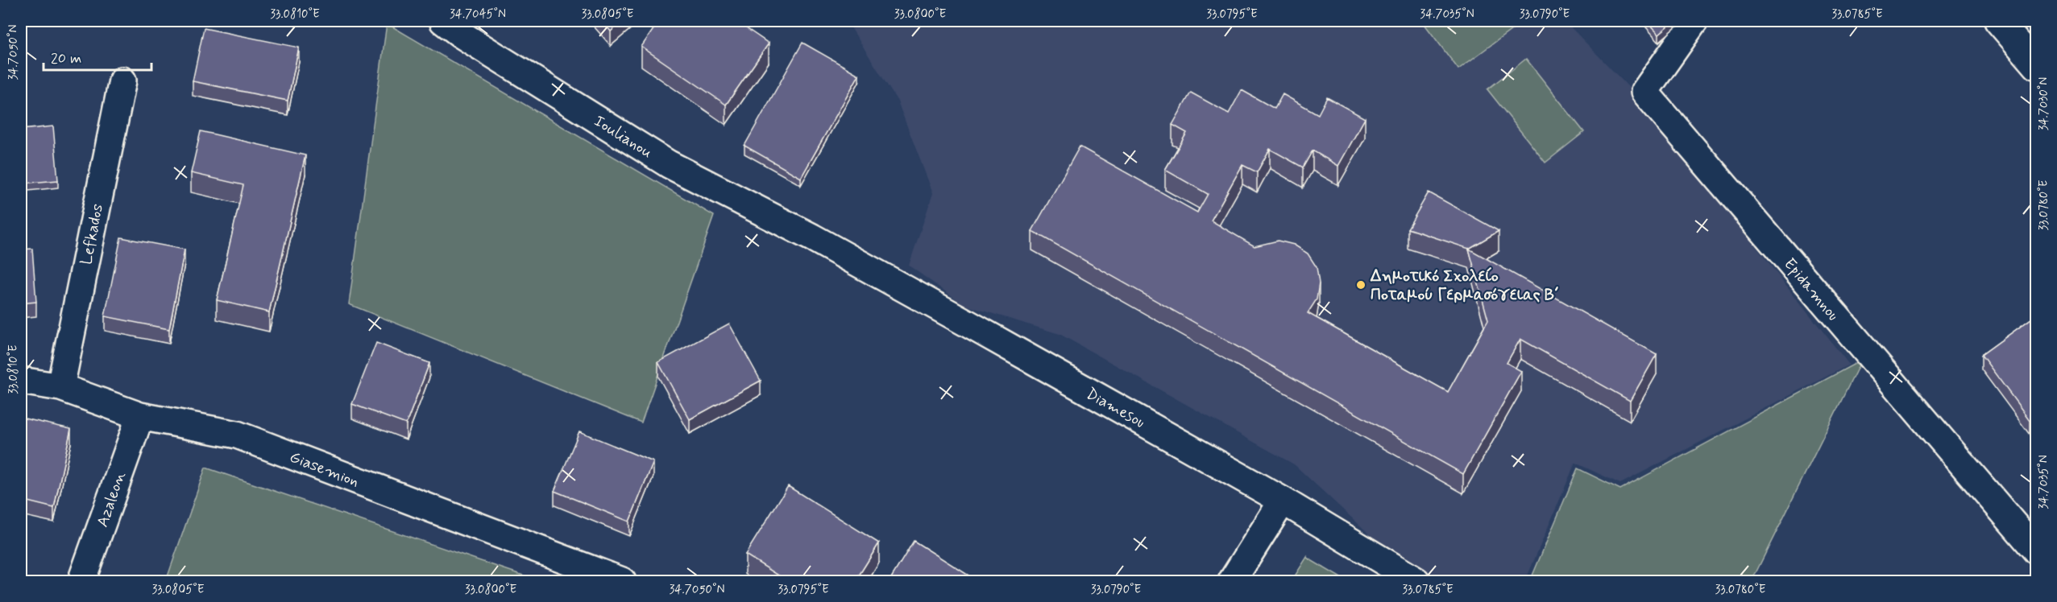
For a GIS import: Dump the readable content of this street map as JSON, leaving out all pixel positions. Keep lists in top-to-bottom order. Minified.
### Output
{"streets":{"street":["Ioulianou","Lefkados","Epidamnou","Diamesou","Giasemion","Azaleon"]},"crossings":[["Ioulianou","Diamesou"],["Lefkados","Giasemion"],["Giasemion","Azaleon"]],"places":["Δημοτικό Σχολείο Ποταμού Γερμασόγειας Β΄"],"scale_bar":"20 m","coordinates":["33.0810°E","34.7045°N","33.0805°E","33.0800°E","33.0795°E","34.7035°N","33.0790°E","33.0785°E","34.7050°N","34.7030°N","33.0780°E"]}
